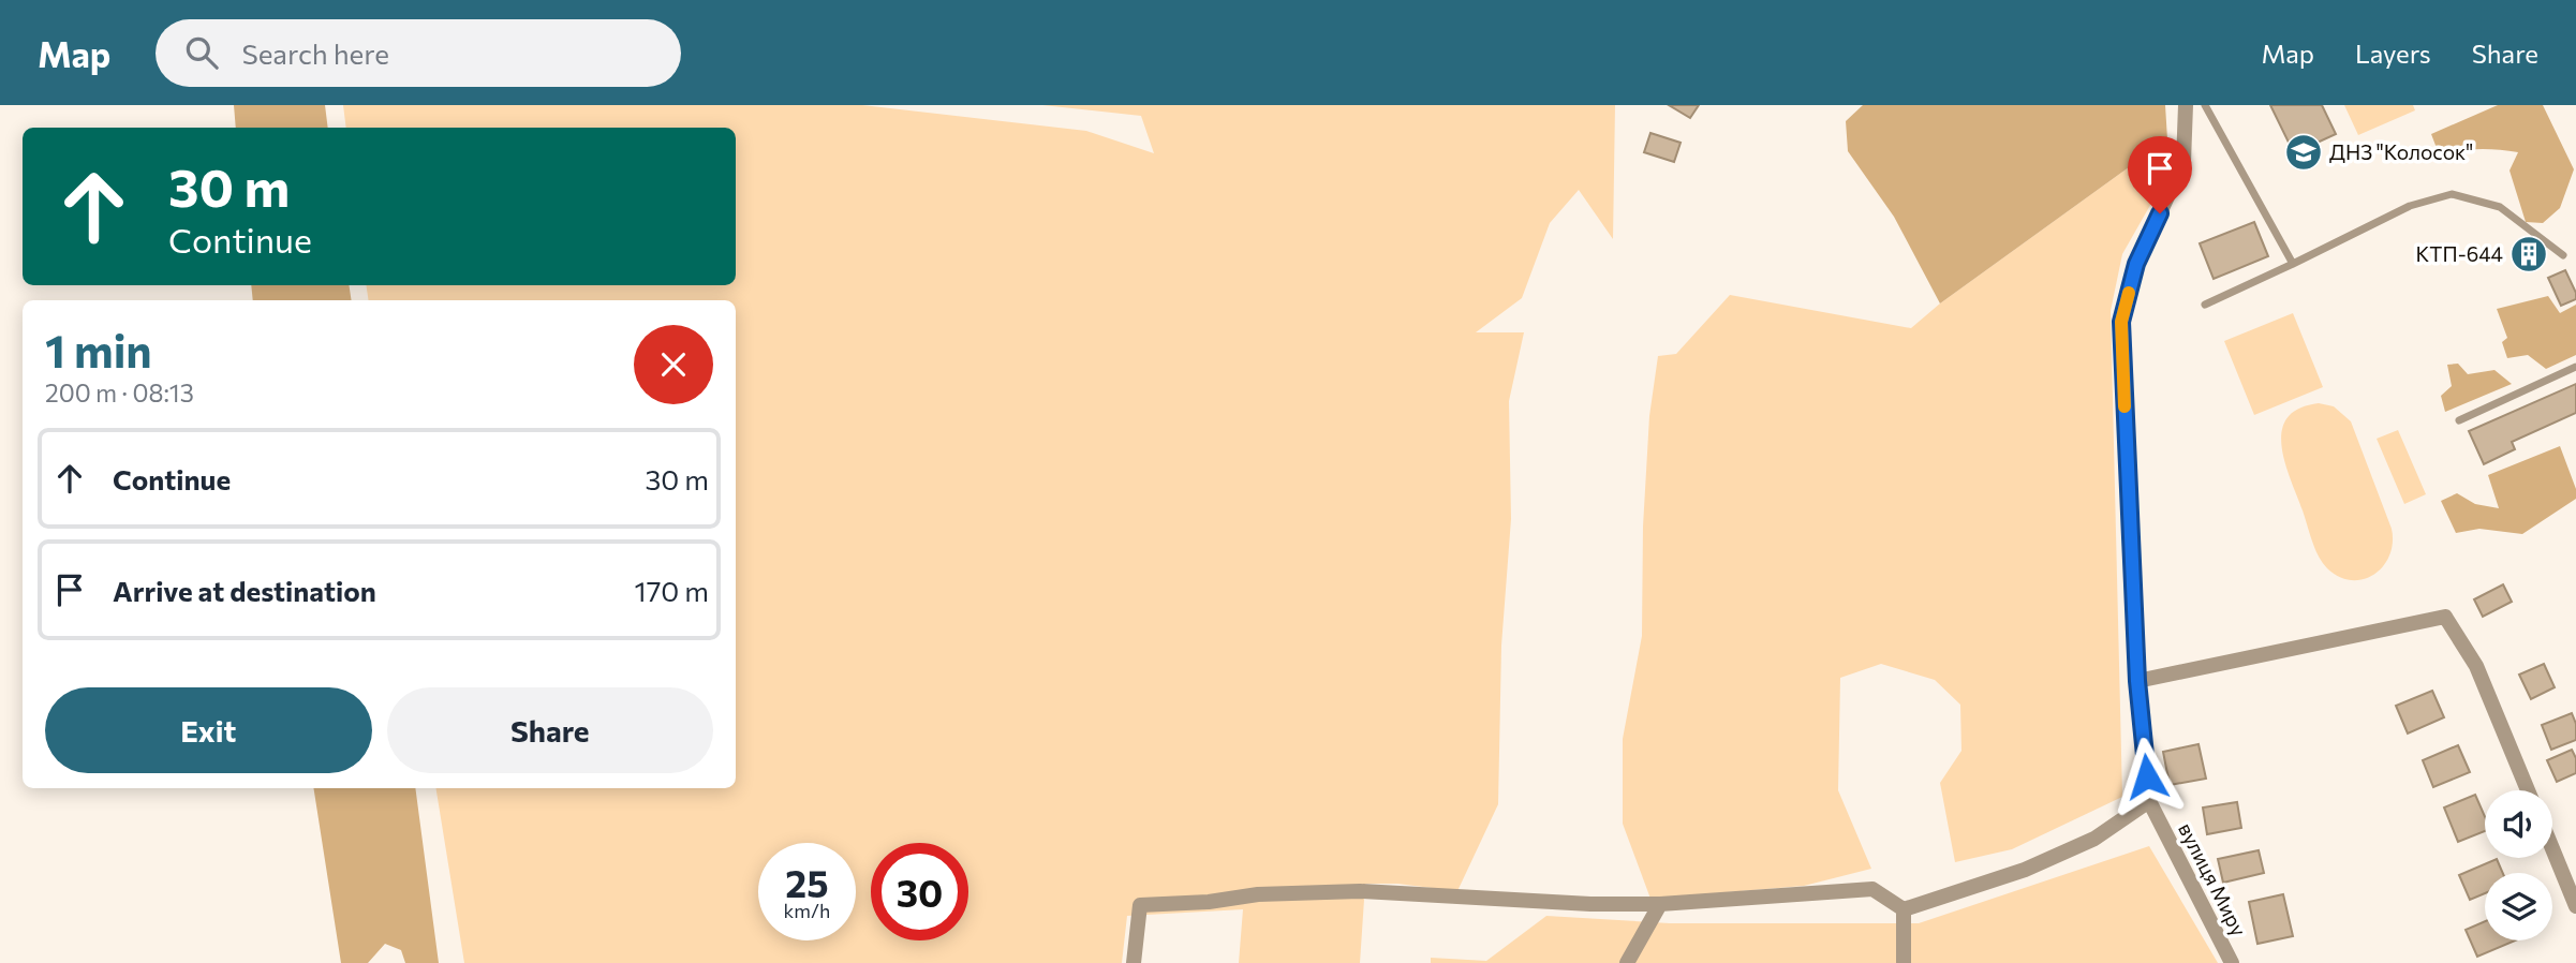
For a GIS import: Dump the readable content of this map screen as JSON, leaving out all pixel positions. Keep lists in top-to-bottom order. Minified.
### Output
{"streets":{"street":["вулиця Миру"]},"places":{"school or university":["ДНЗ \"Колосок\""],"building":["КТП-644"]},"page":{"header":"Map","search":"Search here","nav":["Map","Layers","Share"],"turn":["30 m","Continue"],"heading":["1 min","200 m · 08:13"],"list":[{"name":"Continue","value":"30 m"},{"name":"Arrive at destination","value":"170 m"}],"buttons":["Exit","Share"],"speed":"25 km/h","limit":"30"}}
